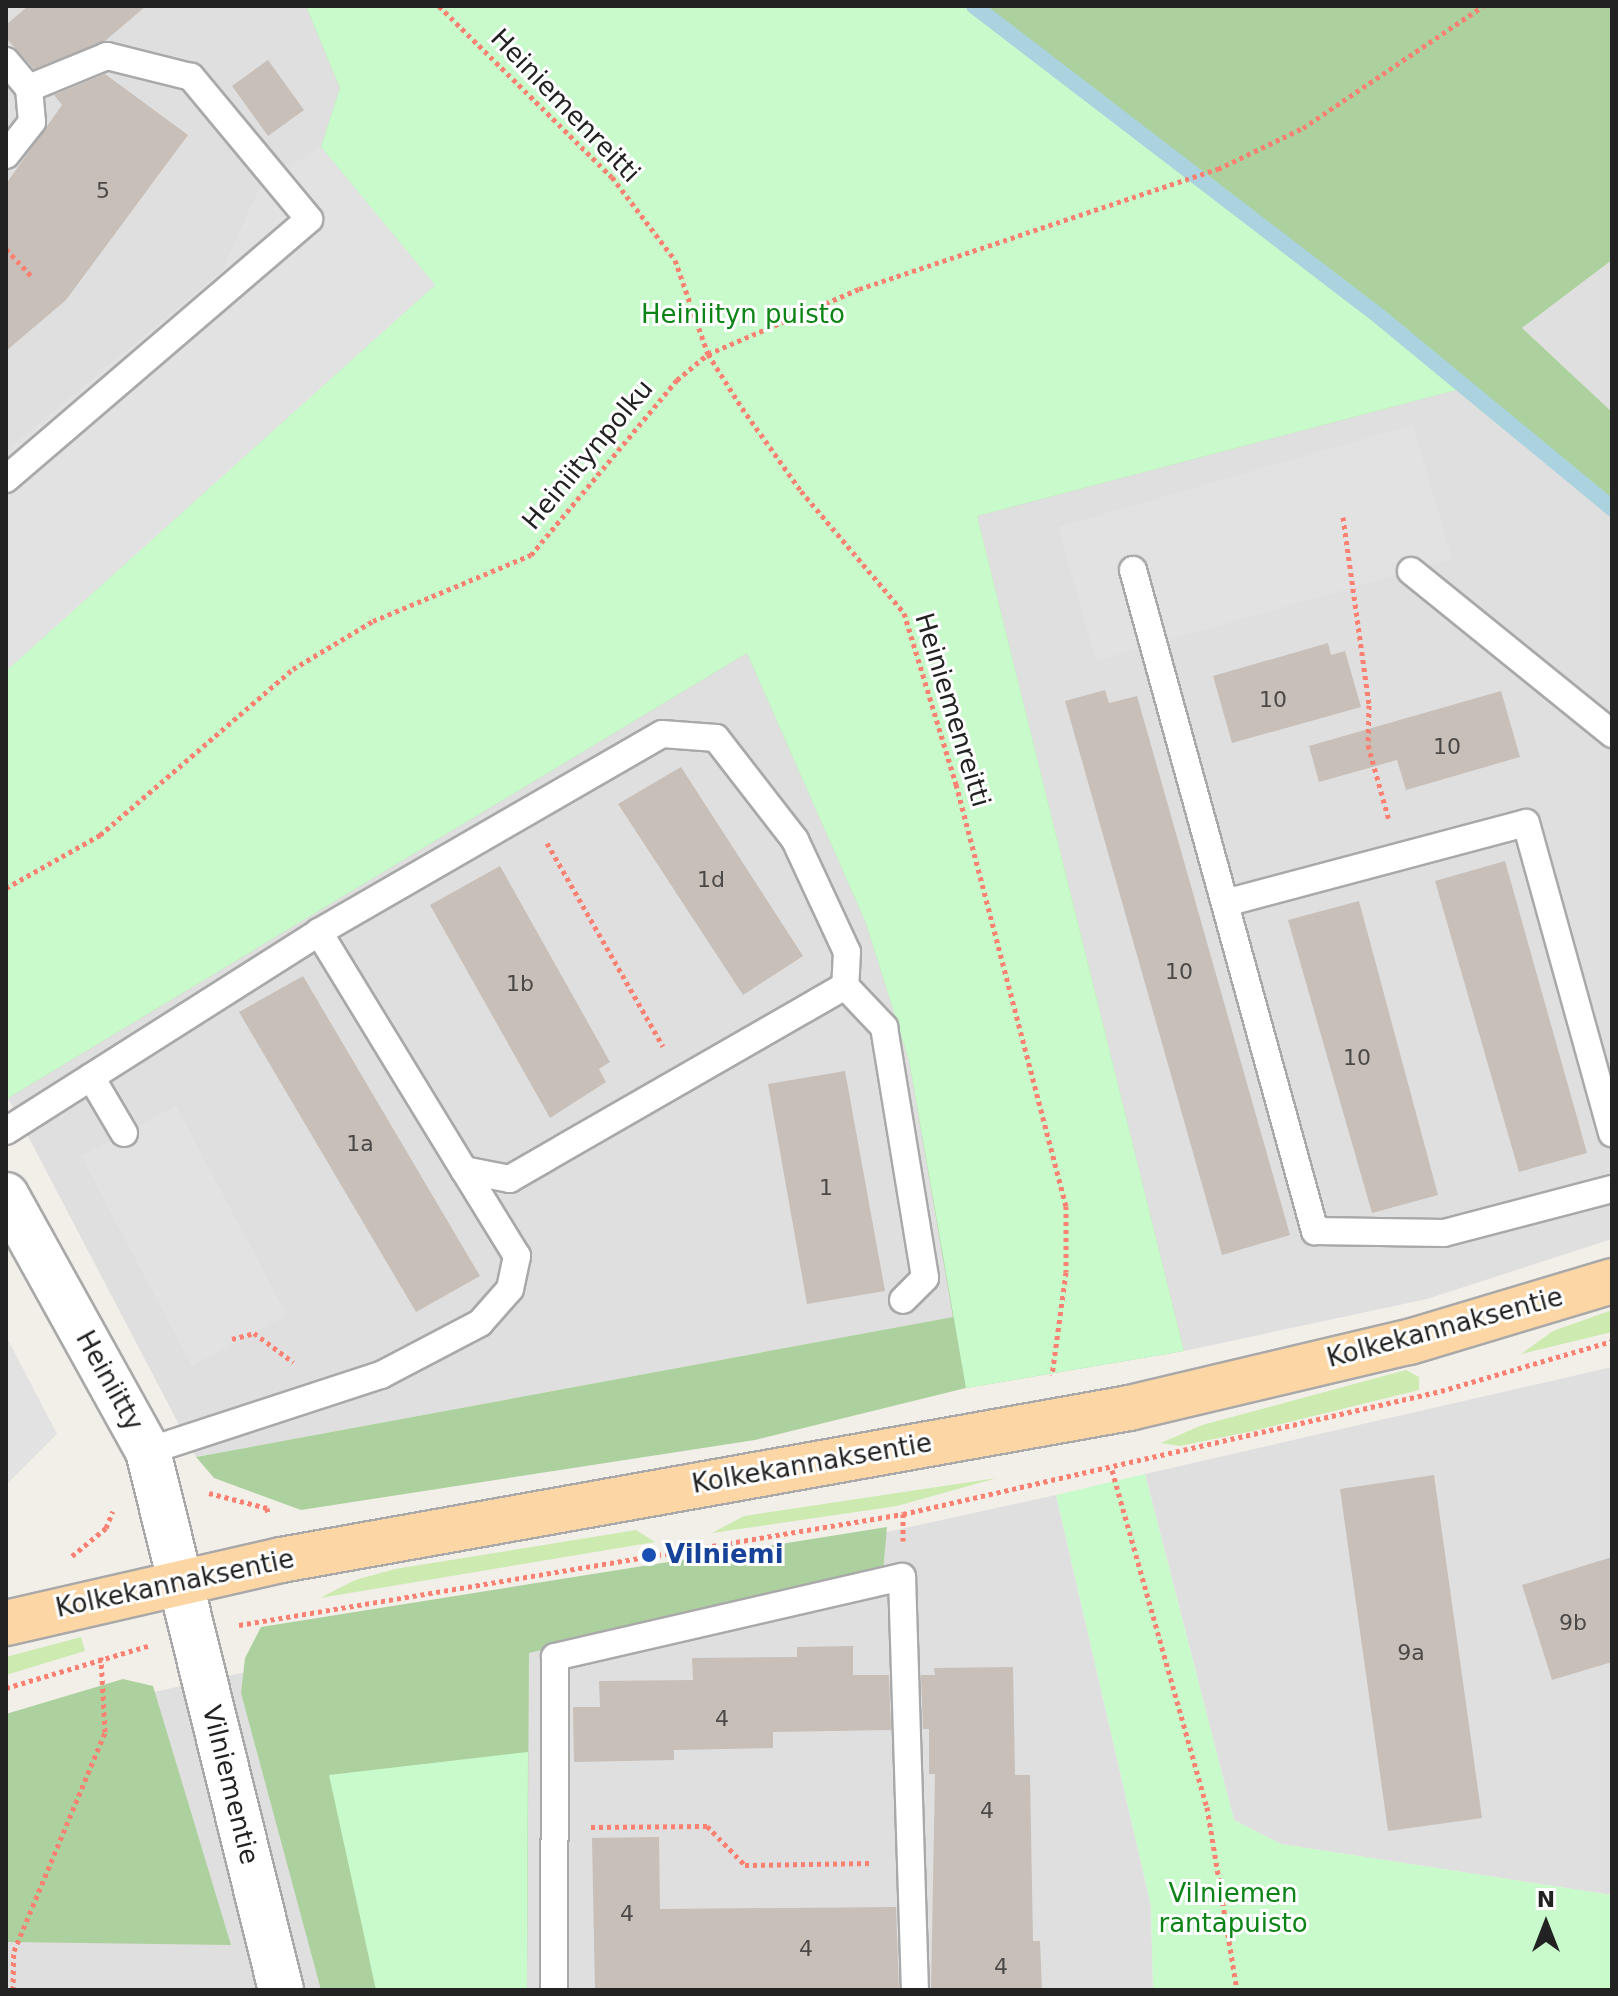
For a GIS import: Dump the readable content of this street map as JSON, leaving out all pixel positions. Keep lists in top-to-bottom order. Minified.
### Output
{"streets":{"main road":["Kolkekannaksentie"],"street":["Heiniitty","Vilniementie"],"path":["Heiniemenreitti","Heiniitynpolku"]},"crossings":[["Heiniemenreitti","Heiniitynpolku"],["Heiniemenreitti","Kolkekannaksentie"],["Kolkekannaksentie","Heiniitty"],["Kolkekannaksentie","Vilniementie"],["Heiniitty","Vilniementie"]],"parks":["Heiniityn puisto","Vilniemen rantapuisto"],"places":["Vilniemi"],"house_numbers":["5","10","10","1d","10","1b","10","1a","1","9b","9a","4","4","4","4","4"],"north":"top"}
